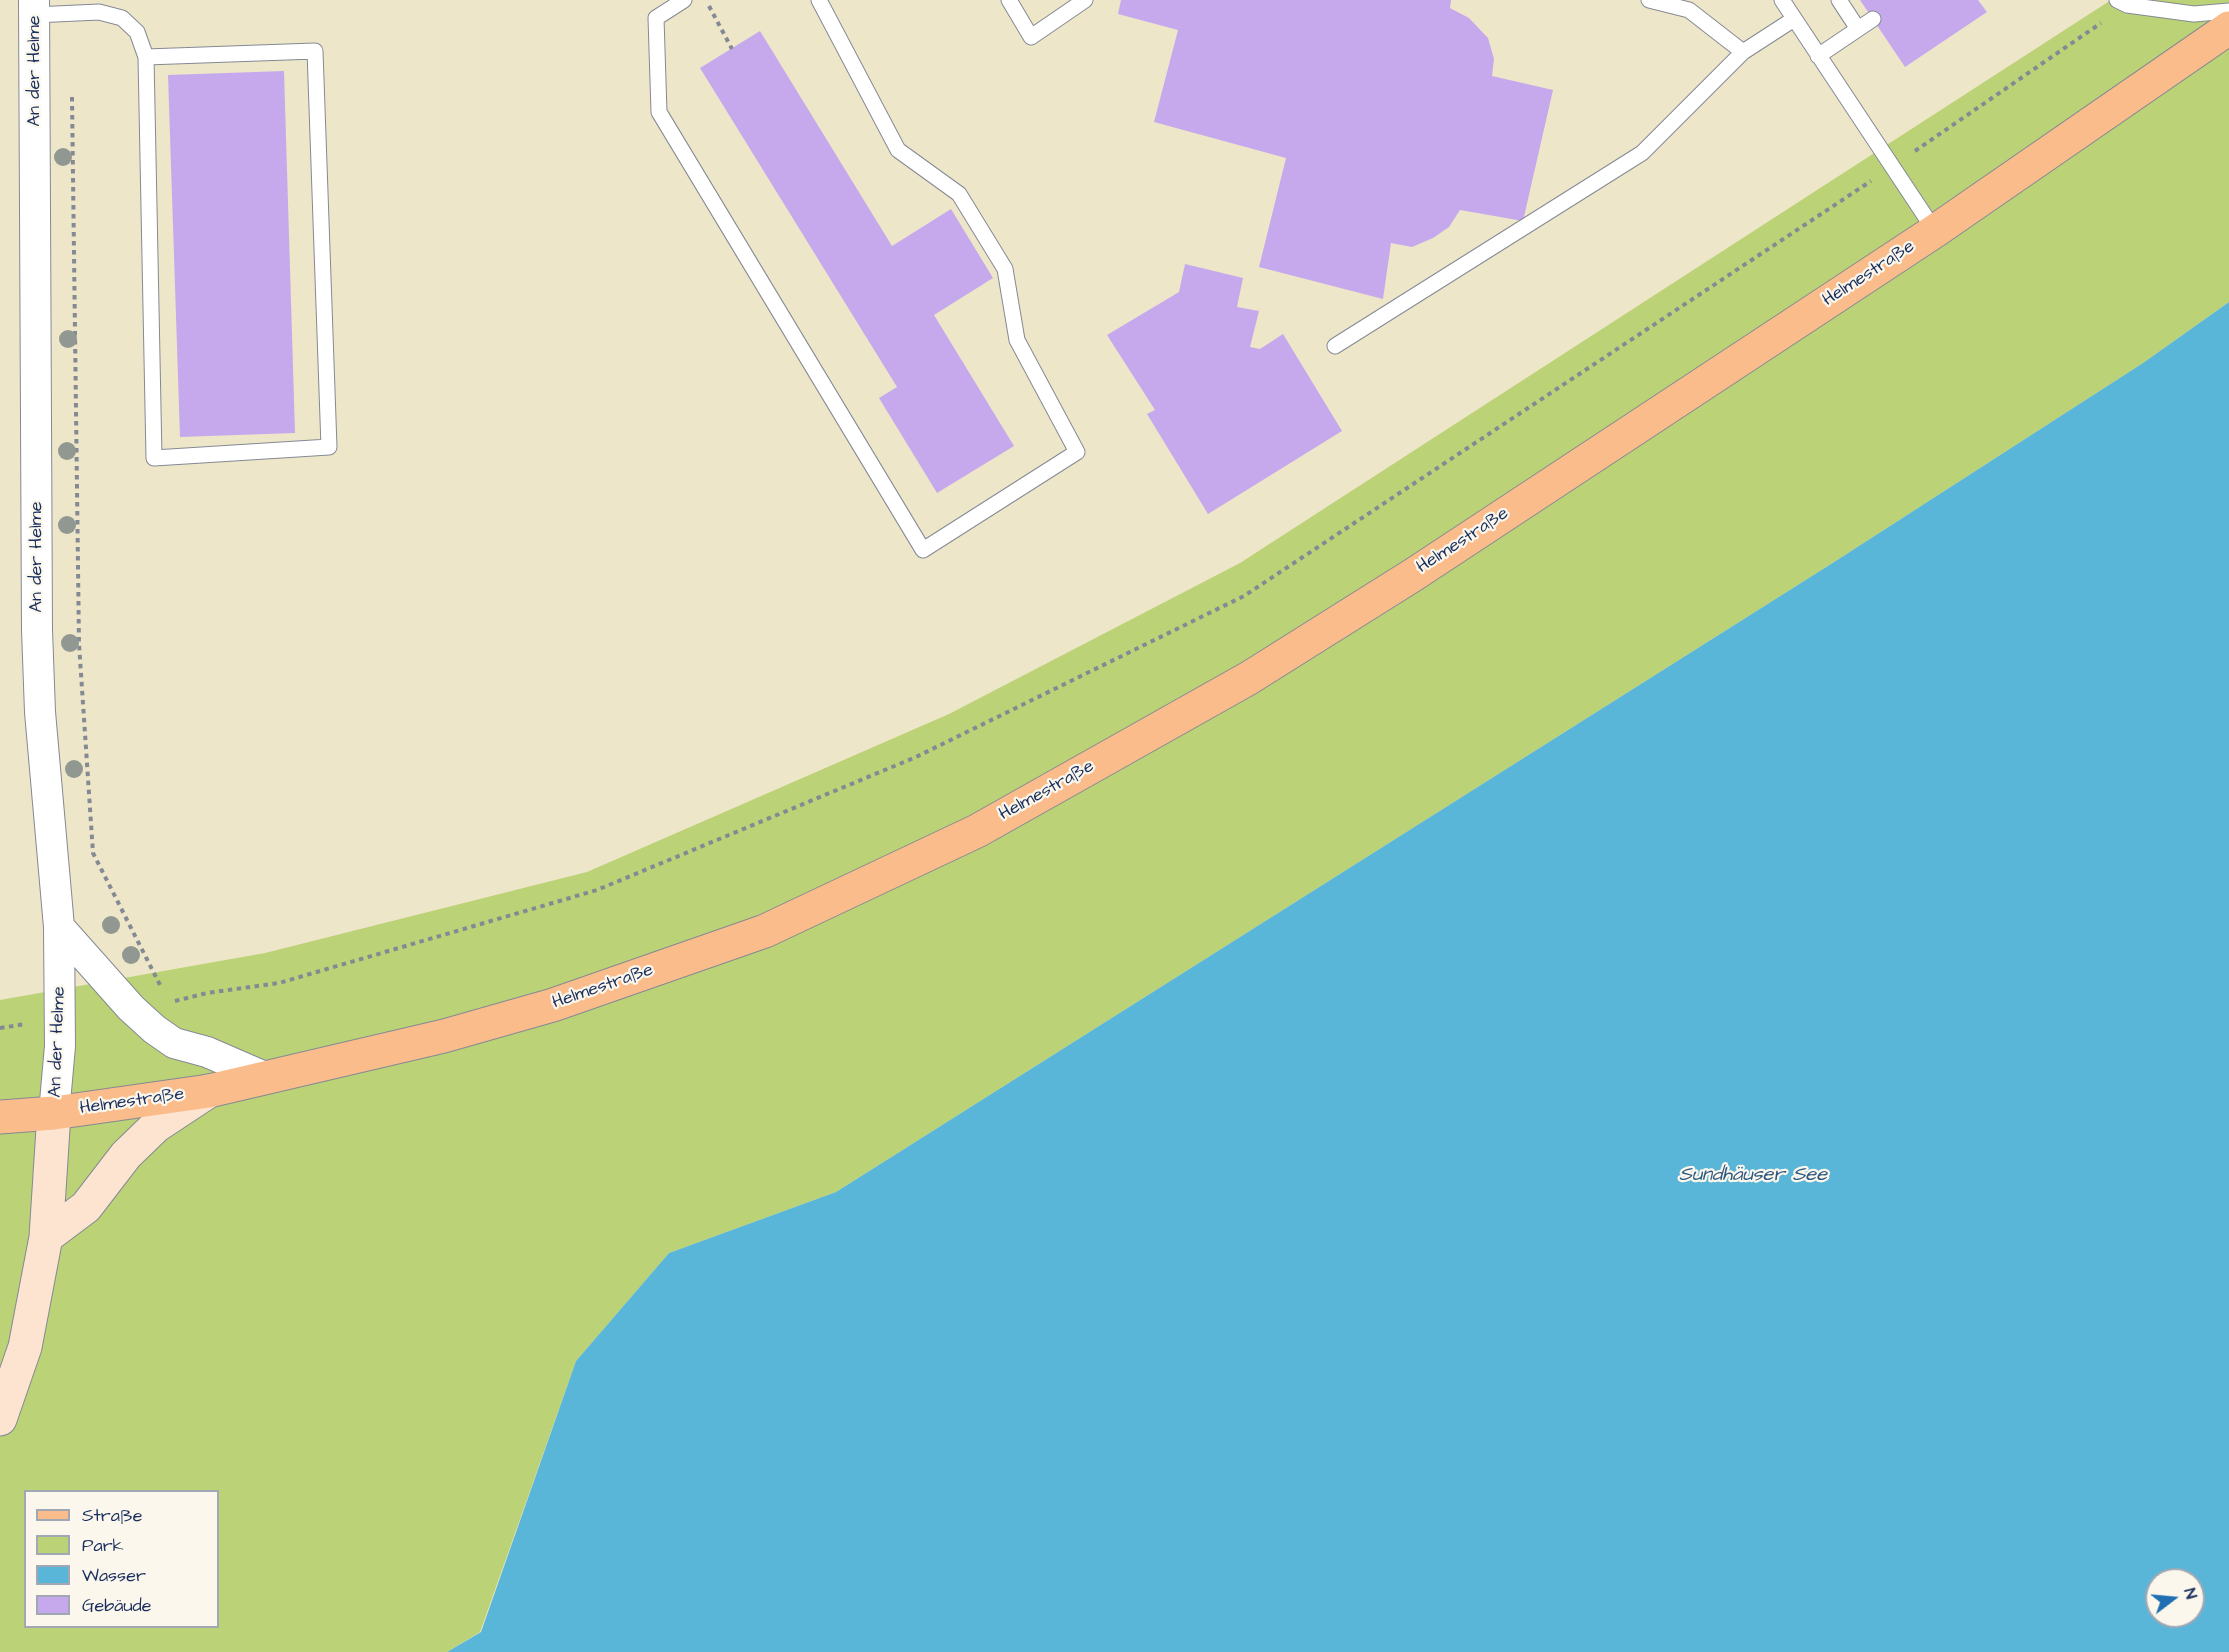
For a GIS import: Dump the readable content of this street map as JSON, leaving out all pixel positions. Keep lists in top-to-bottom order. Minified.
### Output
{"streets":{"main road":["Helmestraße"],"street":["An der Helme"]},"crossings":[["An der Helme","Helmestraße"]],"water":["Sundhäuser See"],"legend":["Straße","Park","Wasser","Gebäude"],"north":"right"}
